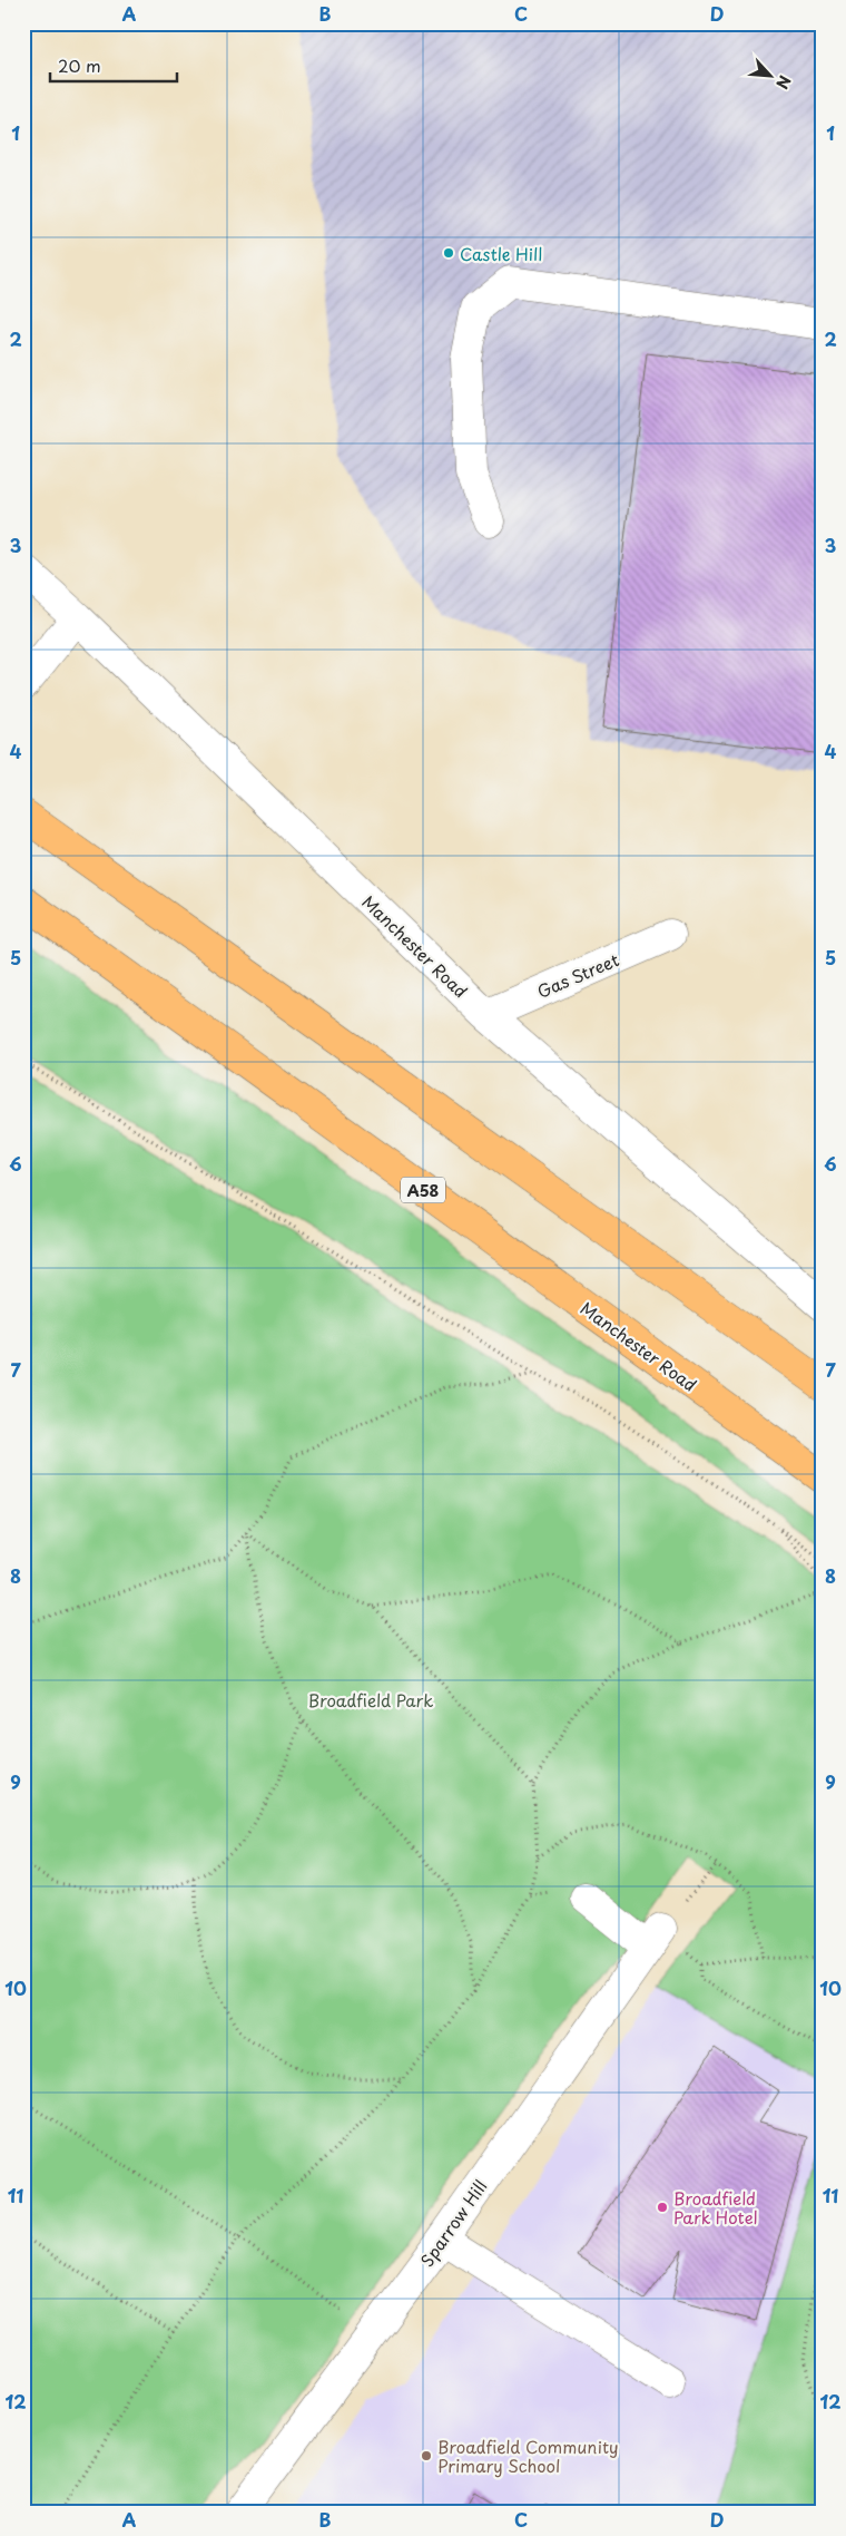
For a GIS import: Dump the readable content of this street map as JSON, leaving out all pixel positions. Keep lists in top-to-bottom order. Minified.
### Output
{"streets":{"highway":["Manchester Road","A58"],"street":["Gas Street","Sparrow Hill"]},"crossings":[["Manchester Road","Gas Street"]],"parks":["Broadfield Park"],"places":["Castle Hill","Broadfield Park Hotel","Broadfield Community Primary School"],"scale_bar":"20 m","north":"bottom right","grid":{"columns":["A","B","C","D"],"rows":["1","2","3","4","5","6","7","8","9","10","11","12"]}}
